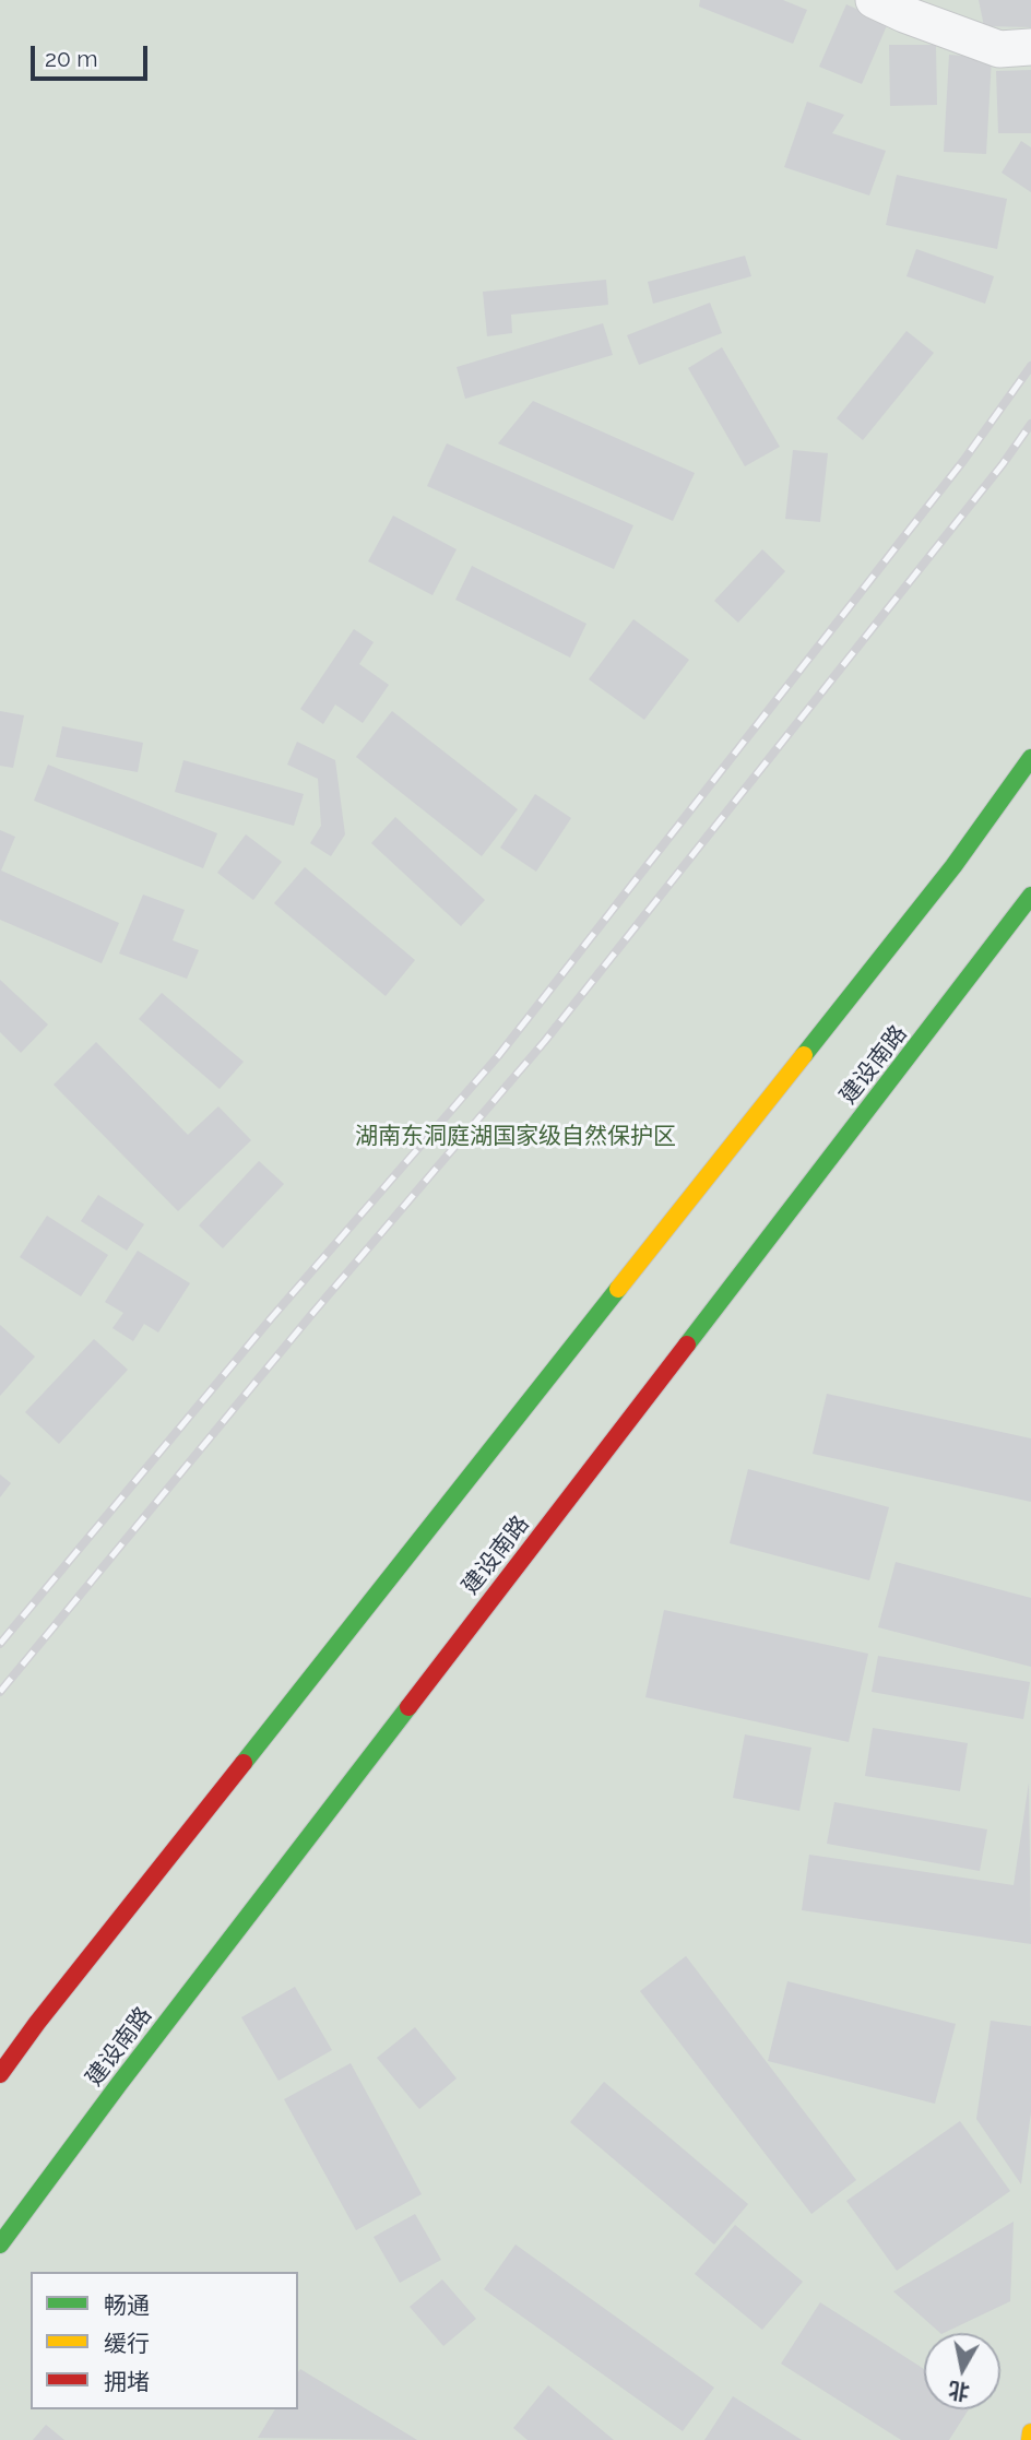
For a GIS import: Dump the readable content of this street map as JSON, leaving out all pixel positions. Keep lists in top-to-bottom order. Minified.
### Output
{"streets":{"main road":["建设南路"]},"parks":["湖南东洞庭湖国家级自然保护区"],"legend":["畅通","缓行","拥堵"],"scale_bar":"20 m","north":"bottom"}
